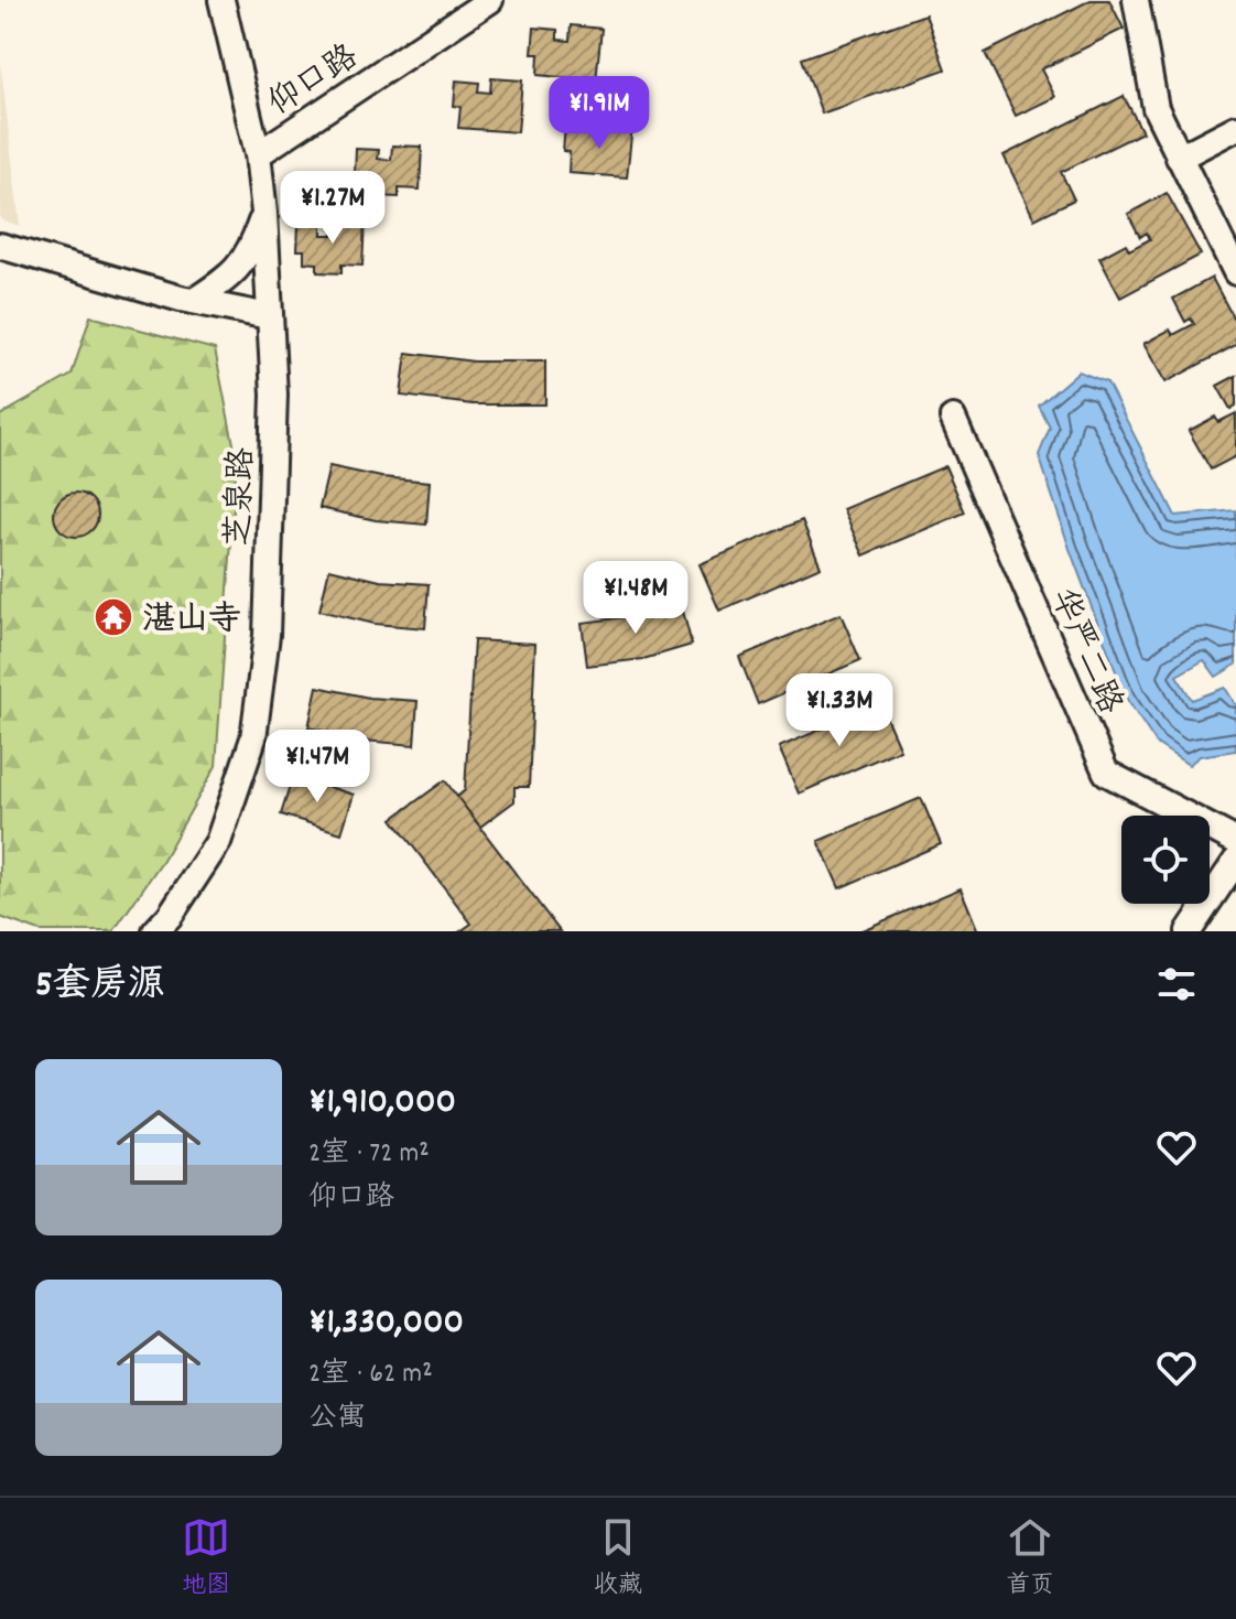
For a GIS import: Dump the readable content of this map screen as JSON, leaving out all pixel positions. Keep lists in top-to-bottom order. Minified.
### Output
{"streets":{"street":["仰口路","芝泉路","华严二路"]},"crossings":[["仰口路","芝泉路"]],"places":{"temple":["湛山寺"]},"page":{"price":["¥1.91M","¥1.27M","¥1.48M","¥1.33M","¥1.47M"],"heading":"5套房源","list":[{"name":"¥1,910,000","note":"2室 · 72 m² · 仰口路"},{"name":"¥1,330,000","note":"2室 · 62 m² · 公寓"}],"tabs":["地图","收藏","首页"]}}
